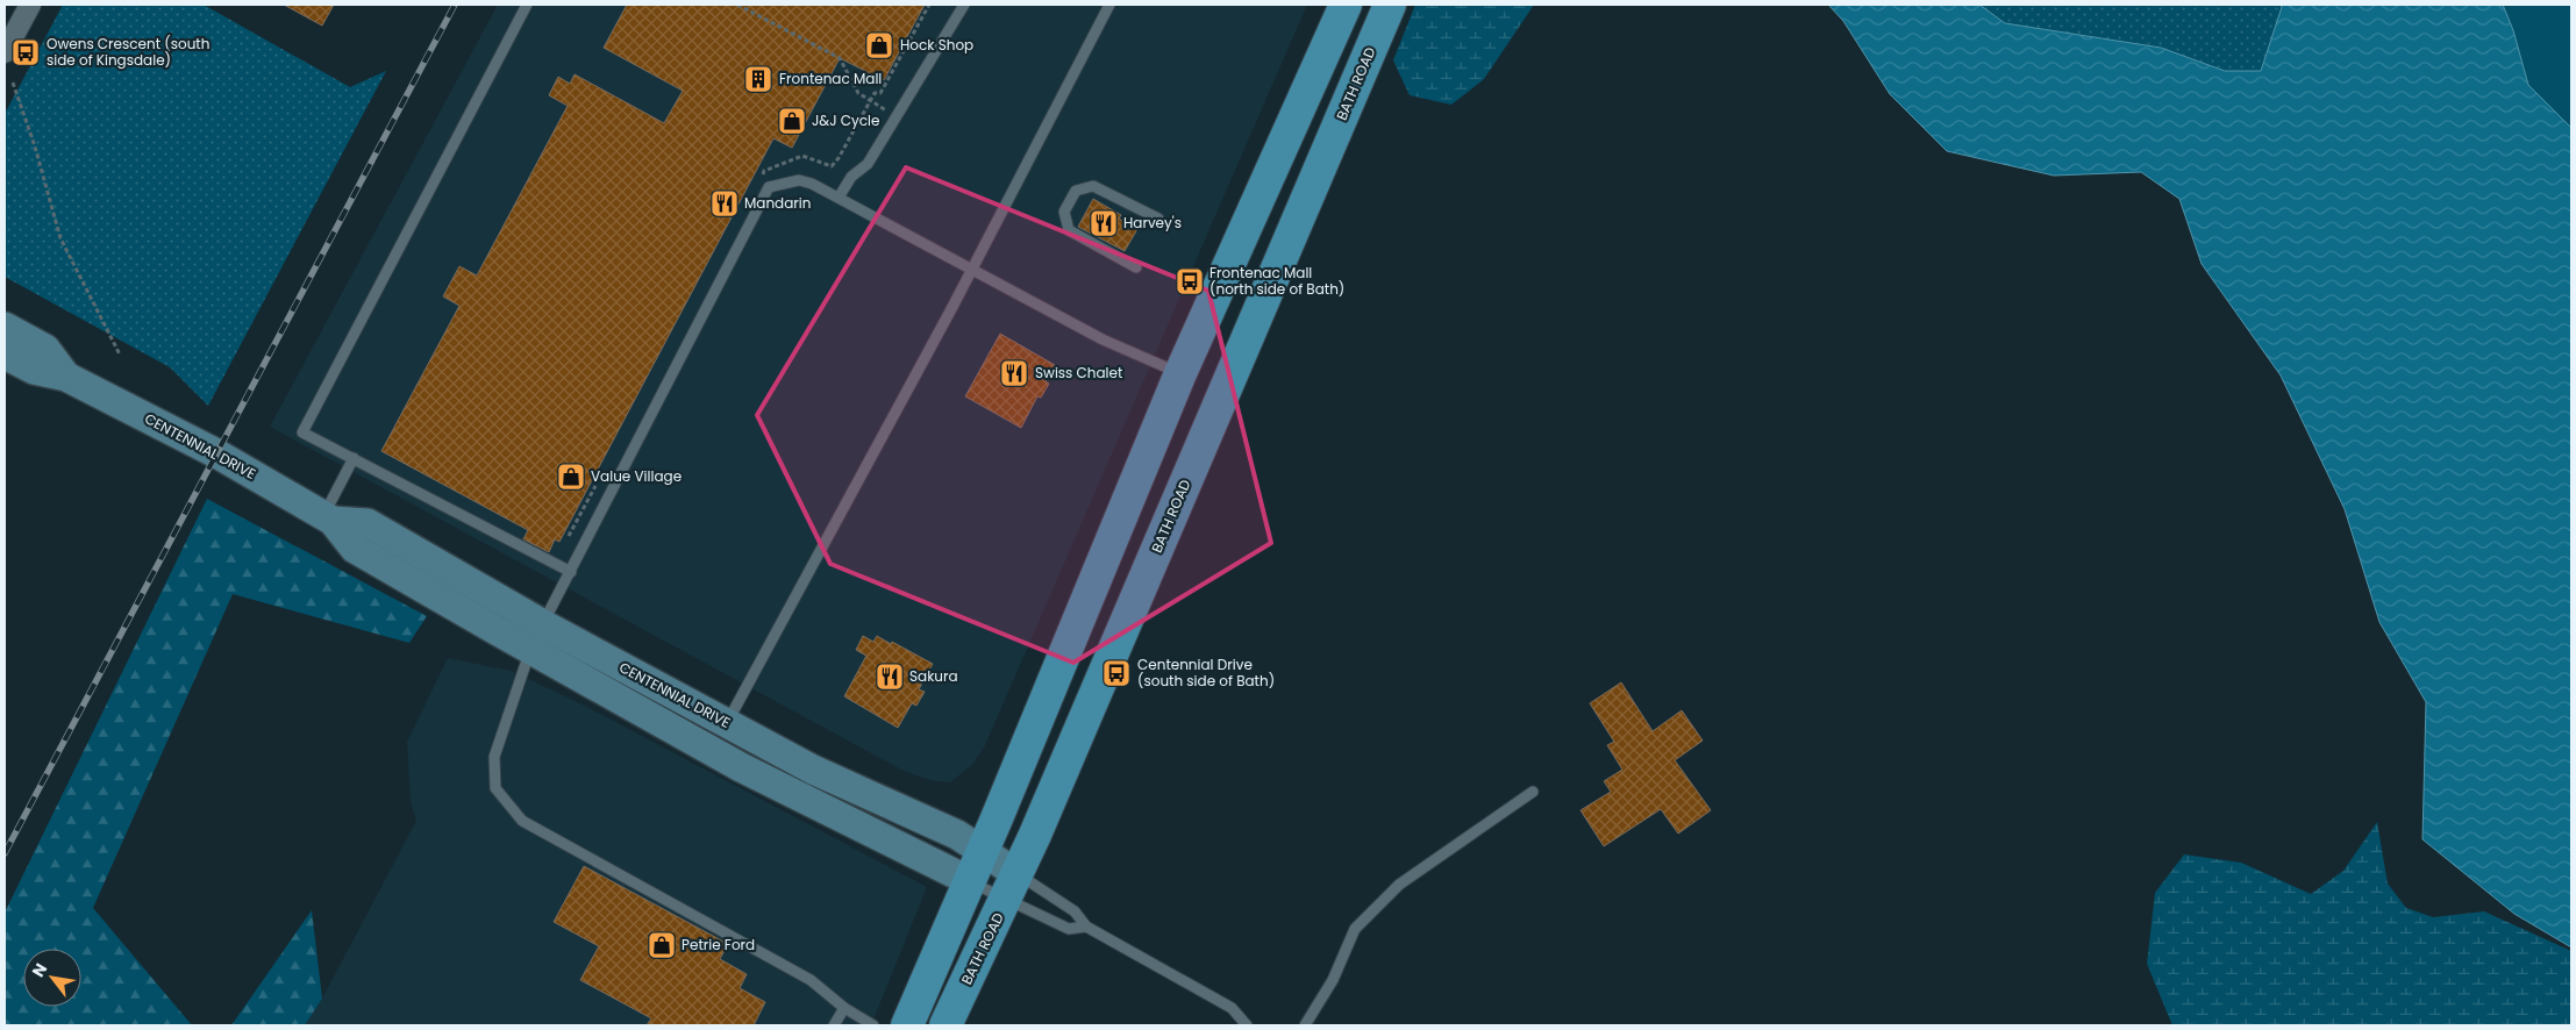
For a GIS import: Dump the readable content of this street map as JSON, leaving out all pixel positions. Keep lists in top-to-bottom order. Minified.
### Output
{"streets":{"main road":["BATH ROAD","CENTENNIAL DRIVE"]},"crossings":[["BATH ROAD","CENTENNIAL DRIVE"]],"places":{"shop":["Hock Shop","J&J Cycle","Value Village","Petrie Ford"],"bus stop":["Owens Crescent (south side of Kingsdale)","Frontenac Mall (north side of Bath)","Centennial Drive (south side of Bath)"],"building":["Frontenac Mall"],"restaurant":["Mandarin","Harvey's","Swiss Chalet","Sakura"]},"north":"top left"}
